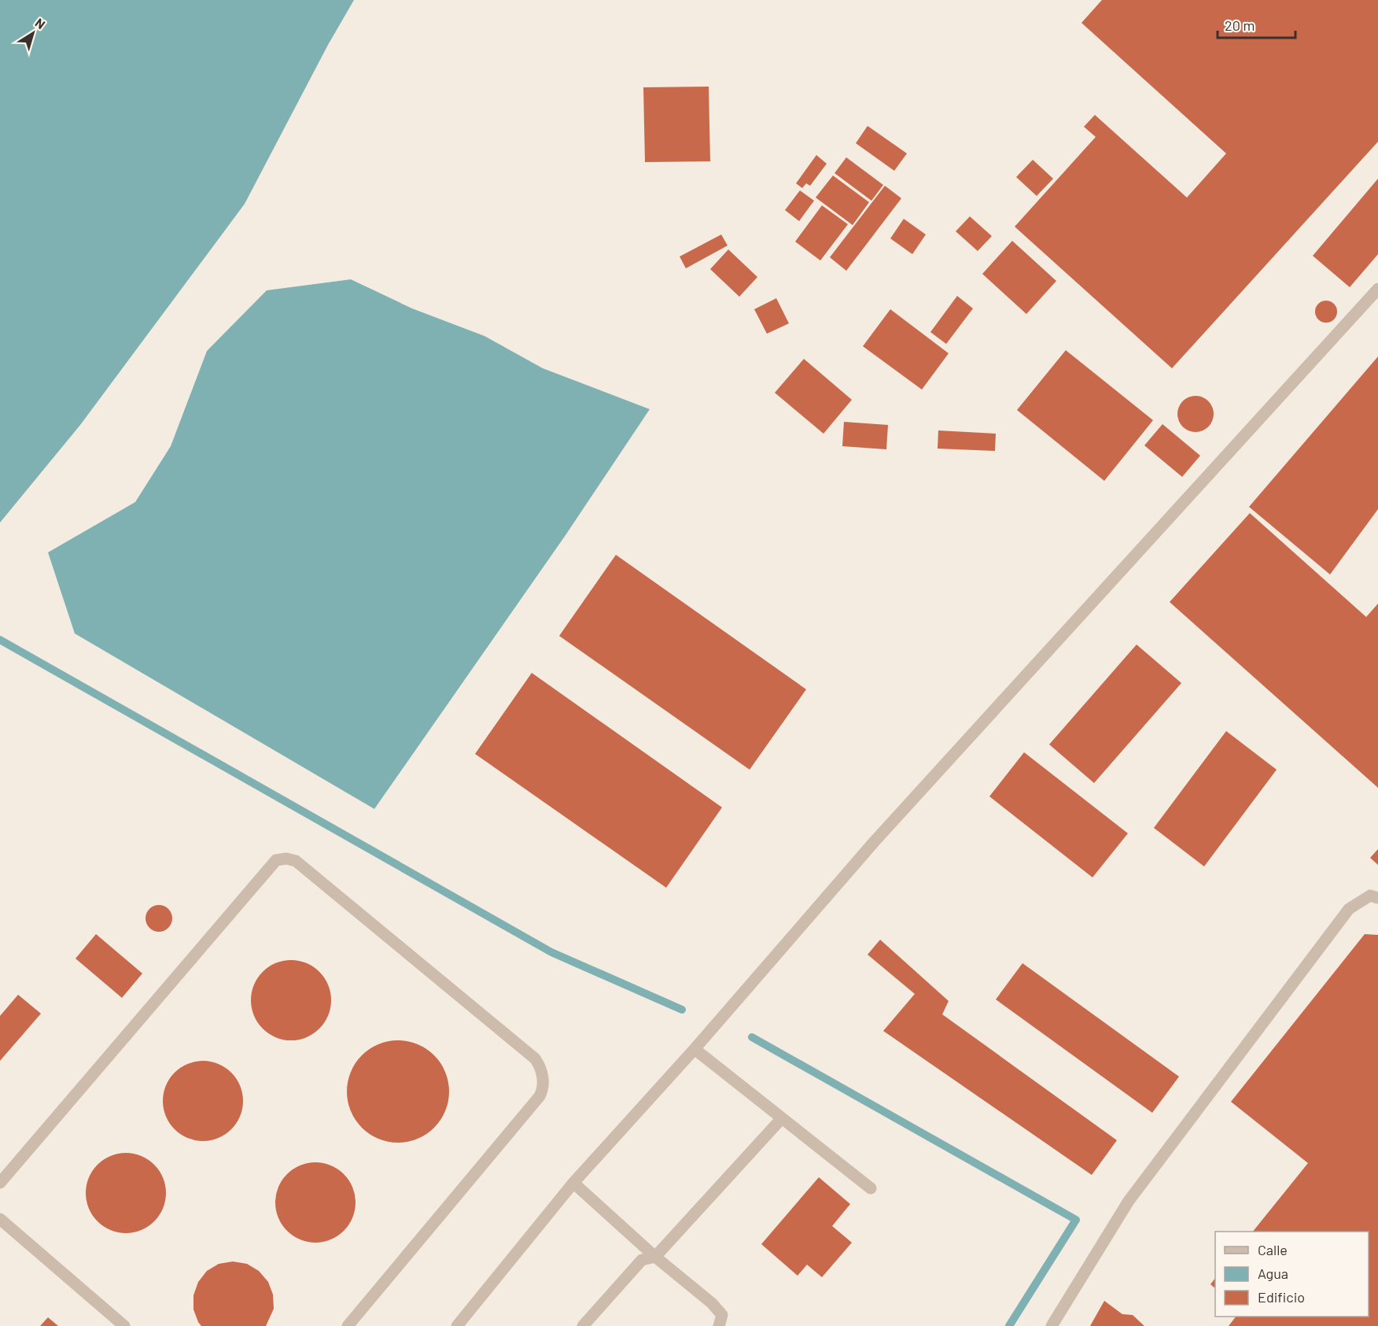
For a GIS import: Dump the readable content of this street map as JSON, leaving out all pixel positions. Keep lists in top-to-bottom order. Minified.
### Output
{"legend":["Calle","Agua","Edificio"],"scale_bar":"20 m","north":"top right"}
